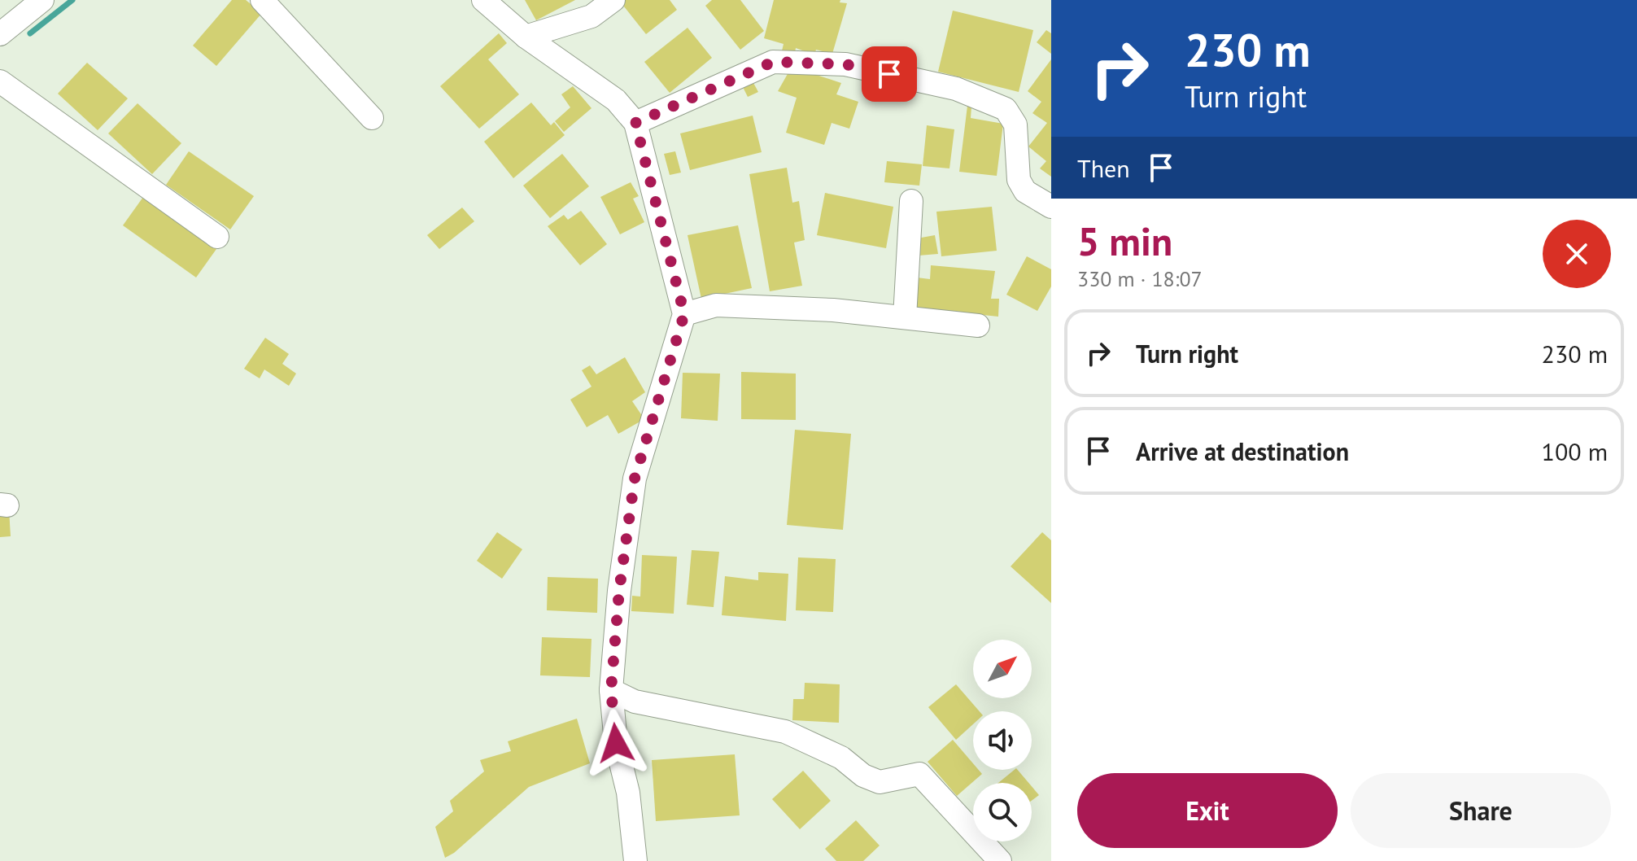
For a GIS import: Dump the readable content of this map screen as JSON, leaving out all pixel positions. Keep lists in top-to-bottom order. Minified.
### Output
{"north":"top right","page":{"turn":["230 m","Turn right"],"then":"Then","heading":["5 min","330 m · 18:07"],"list":[{"name":"Turn right","value":"230 m"},{"name":"Arrive at destination","value":"100 m"}],"buttons":["Exit","Share"]}}
